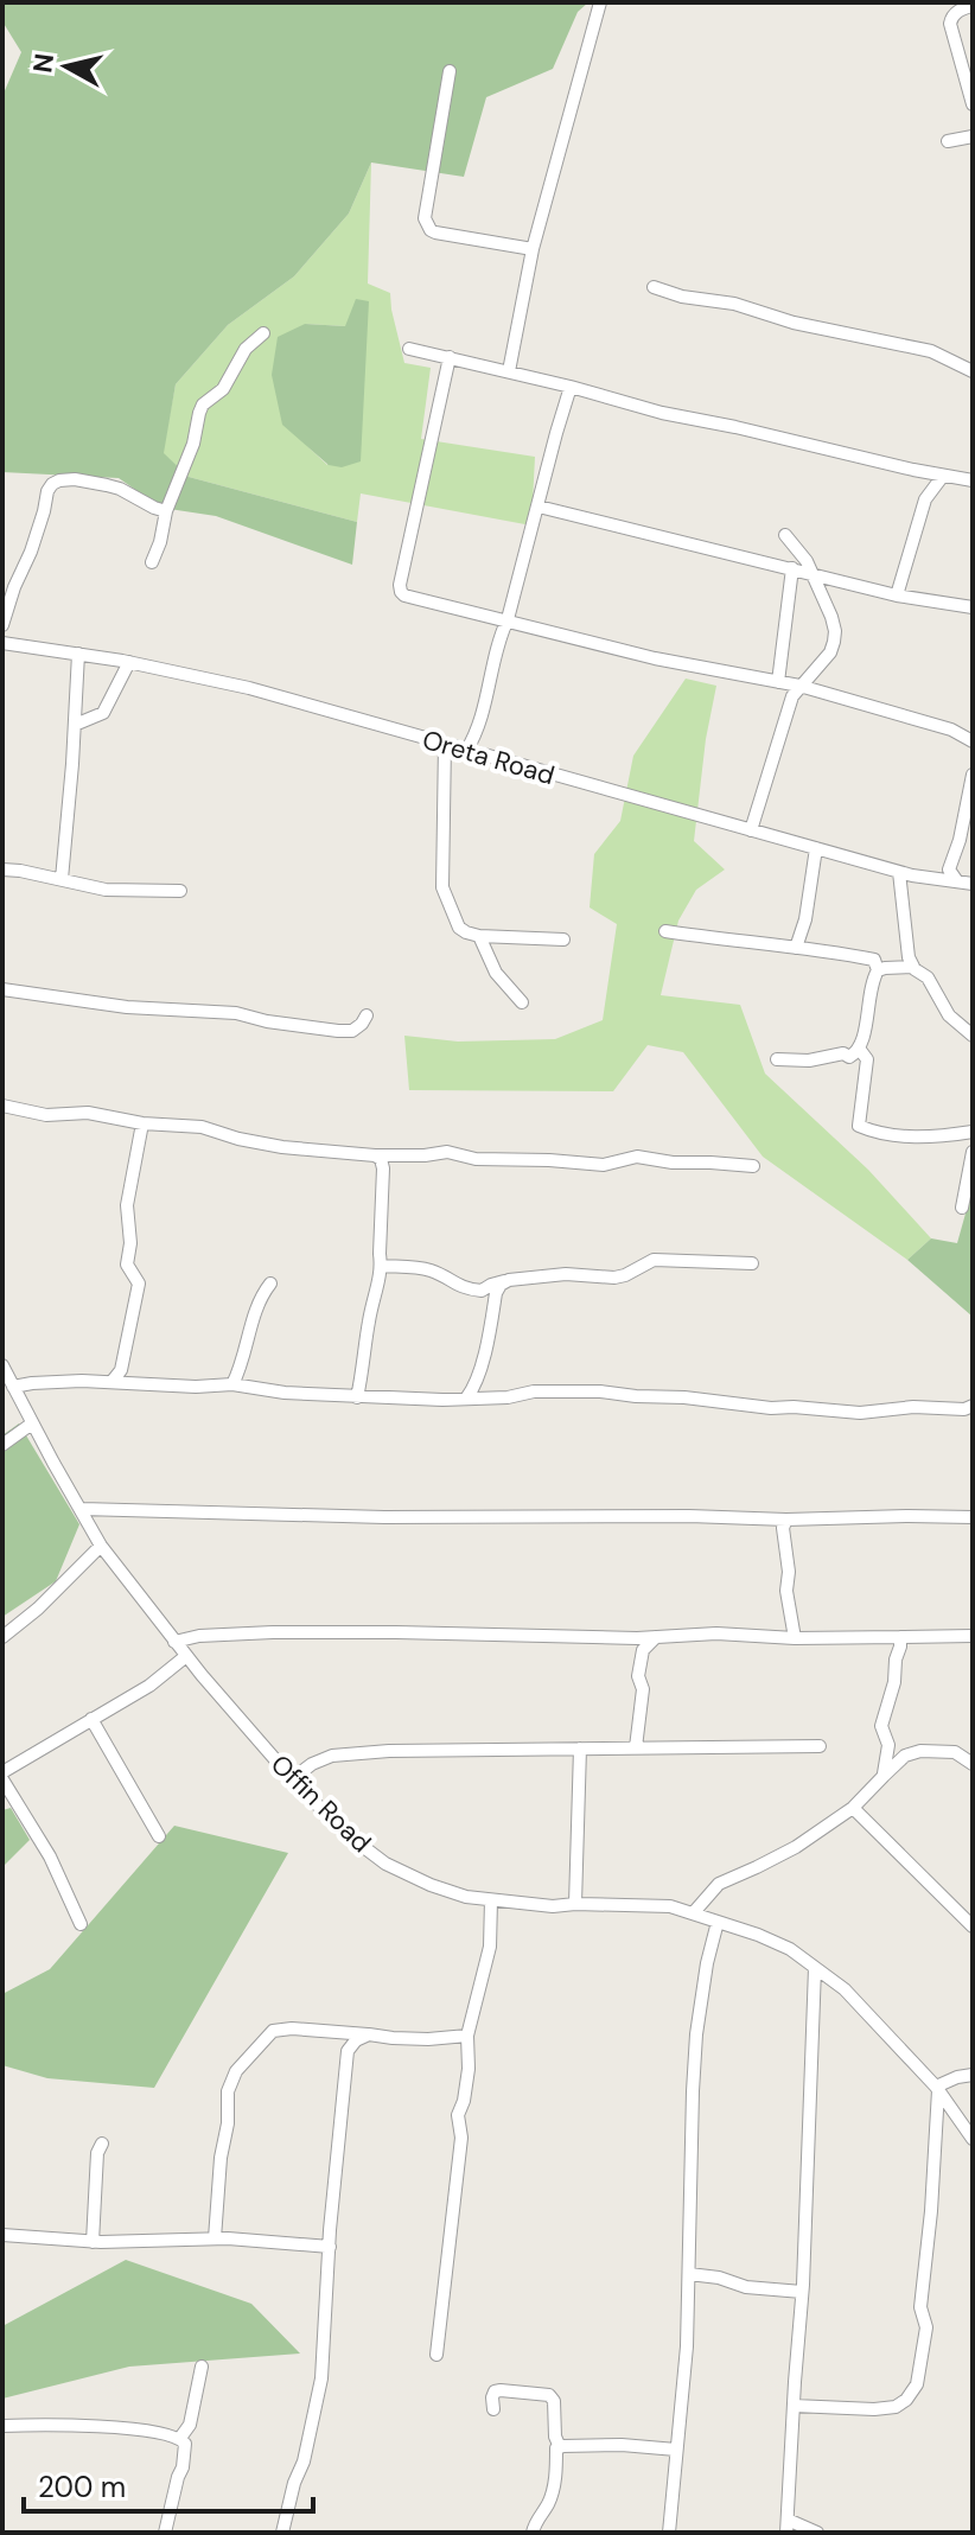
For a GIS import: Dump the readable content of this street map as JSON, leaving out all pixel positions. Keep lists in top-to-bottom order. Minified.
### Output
{"streets":{"street":["Oreta Road","Offin Road"]},"scale_bar":"200 m","north":"left"}
